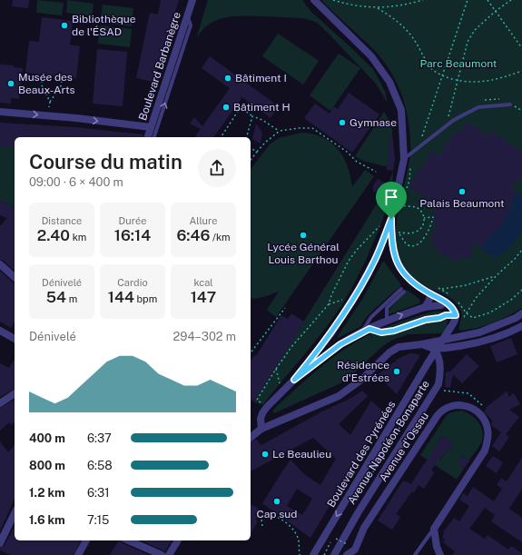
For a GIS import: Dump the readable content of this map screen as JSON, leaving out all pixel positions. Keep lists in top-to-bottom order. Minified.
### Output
{"streets":{"street":["Boulevard Barbanègre","Avenue Napoléon Bonaparte","Avenue d'Ossau","Boulevard des Pyrénées"]},"one_way":["Boulevard des Pyrénées"],"parks":["Parc Beaumont"],"places":["Bibliothèque de l'ÉSAD","Bâtiment I","Musée des Beaux-Arts","Bâtiment H","Gymnase","Palais Beaumont","Lycée Général Louis Barthou","Résidence d'Estrées","Le Beaulieu","Cap sud"],"page":{"heading":["Course du matin","09:00 · 6 × 400 m"],"stats":[["Distance","2.40 km"],["Durée","16:14"],["Allure","6:46 /km"],["Dénivelé","54 m"],["Cardio","144 bpm"],["kcal","147"]],"chart":["Dénivelé","294–302 m"],"list":[{"name":"400 m","note":"6:37"},{"name":"800 m","note":"6:58"},{"name":"1.2 km","note":"6:31"},{"name":"1.6 km","note":"7:15"}]}}
